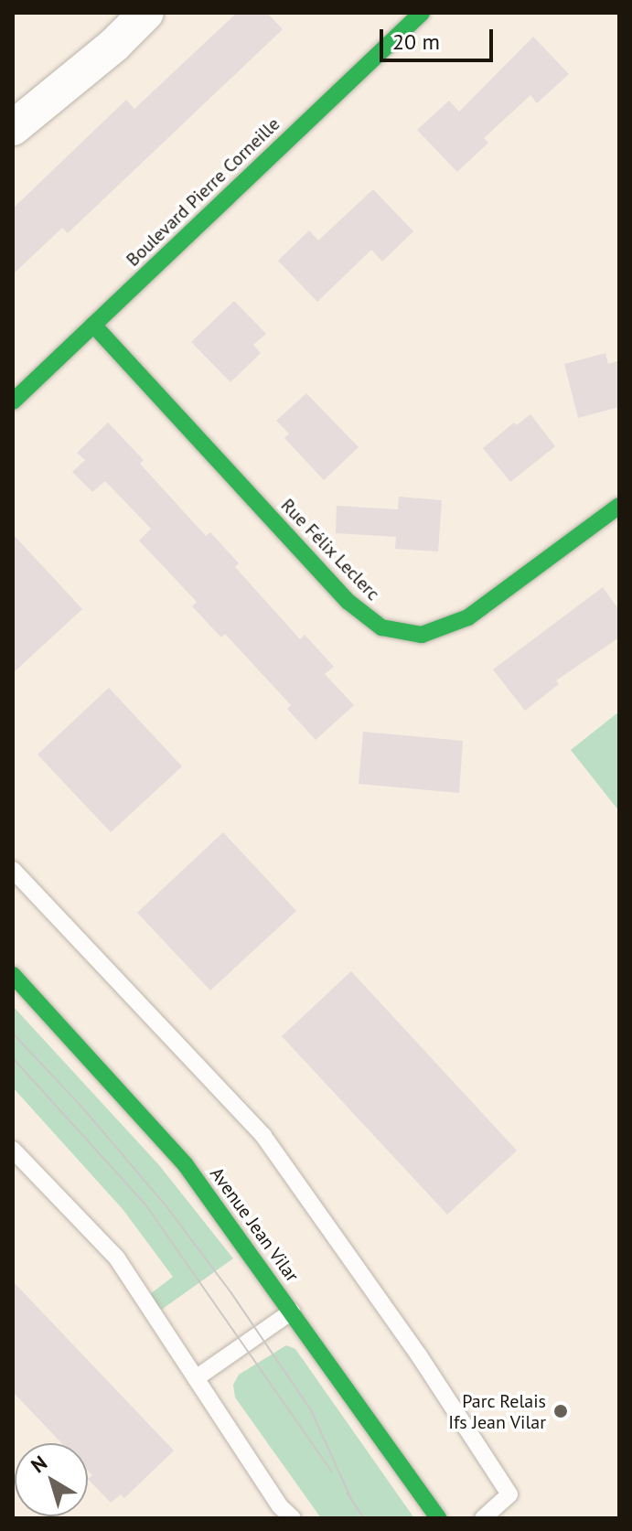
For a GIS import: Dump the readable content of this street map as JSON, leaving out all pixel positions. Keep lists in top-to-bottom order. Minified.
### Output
{"streets":{"street":["Boulevard Pierre Corneille","Rue Félix Leclerc","Avenue Jean Vilar"]},"crossings":[["Boulevard Pierre Corneille","Rue Félix Leclerc"]],"places":["Parc Relais Ifs Jean Vilar"],"scale_bar":"20 m","north":"top left"}
